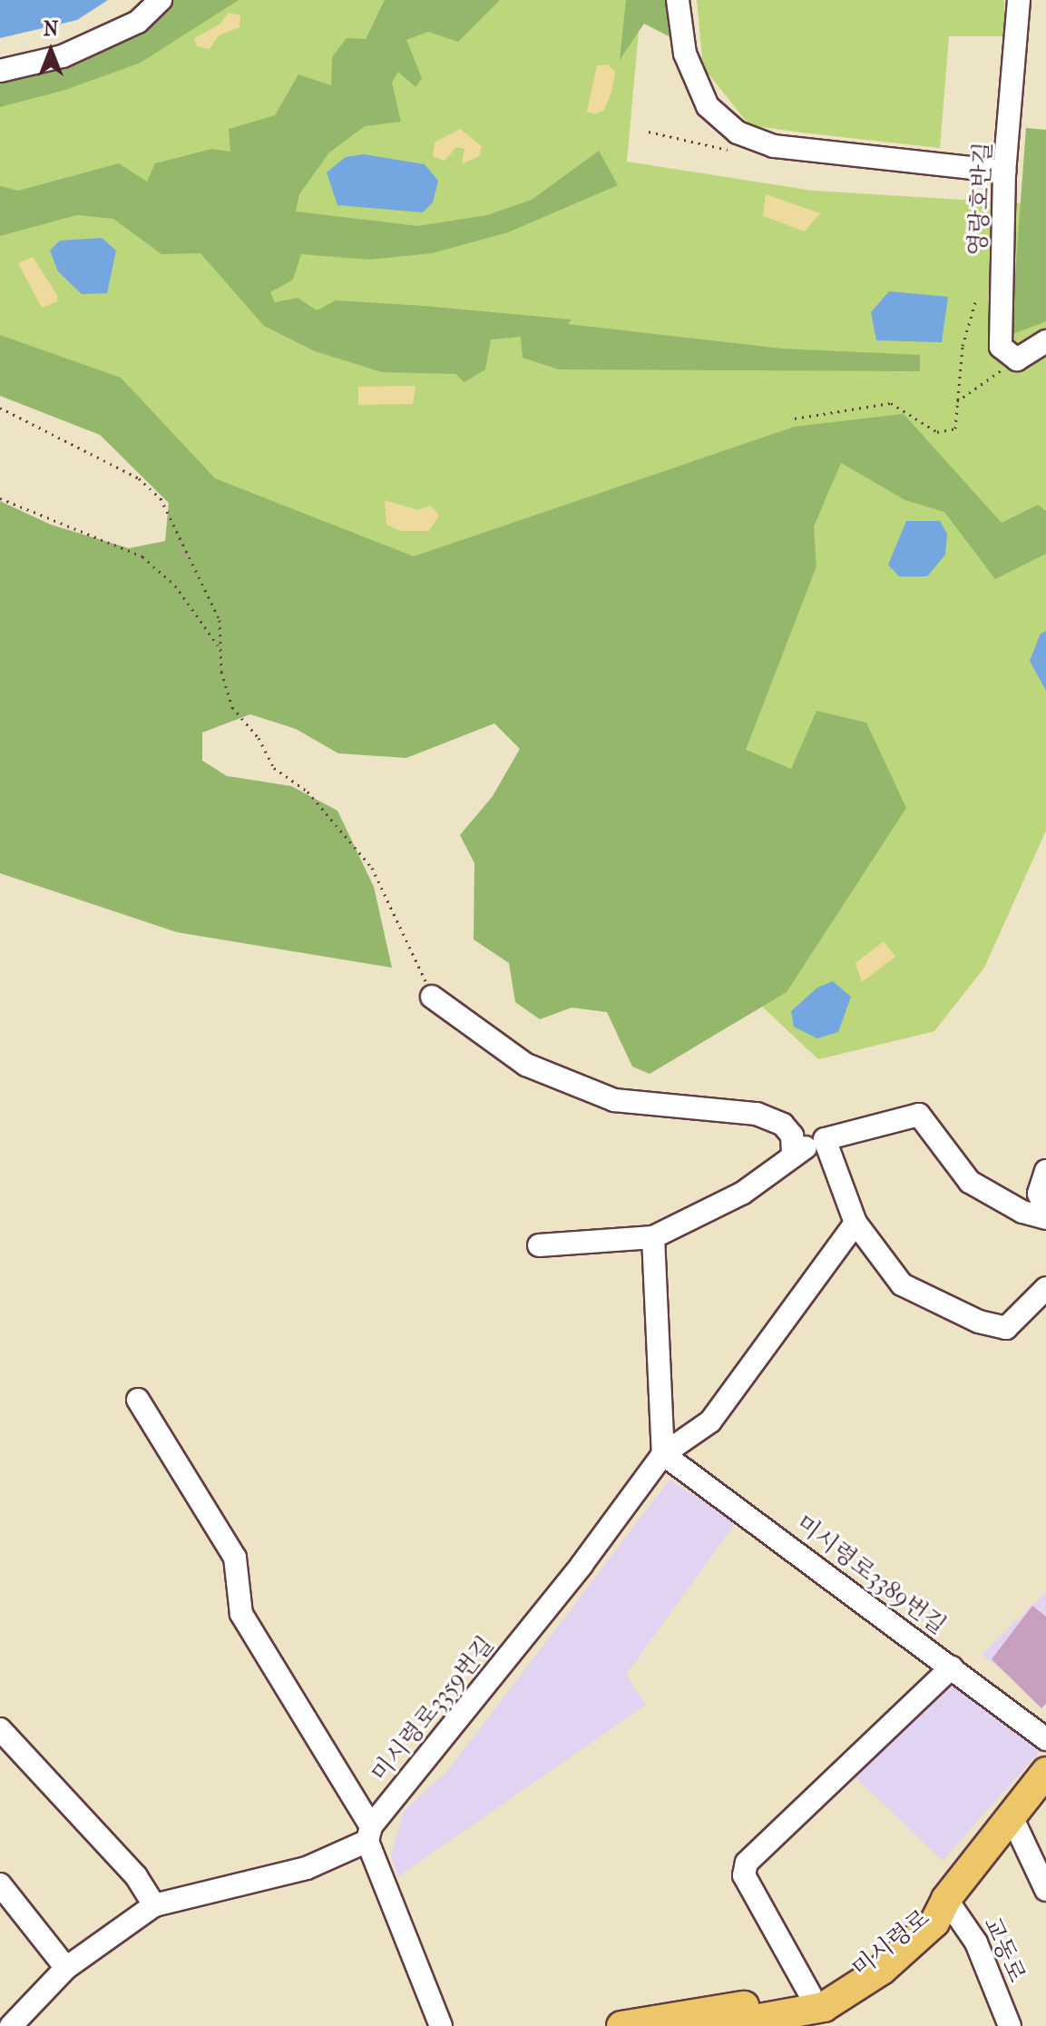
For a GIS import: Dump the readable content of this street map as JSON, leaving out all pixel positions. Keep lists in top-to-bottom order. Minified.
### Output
{"streets":{"main road":["미시령로"],"street":["영랑호반길","미시령로3389번길","미시령로3359번길","교동로"]},"crossings":[["미시령로3389번길","미시령로3359번길"],["미시령로","교동로"]],"north":"top"}
